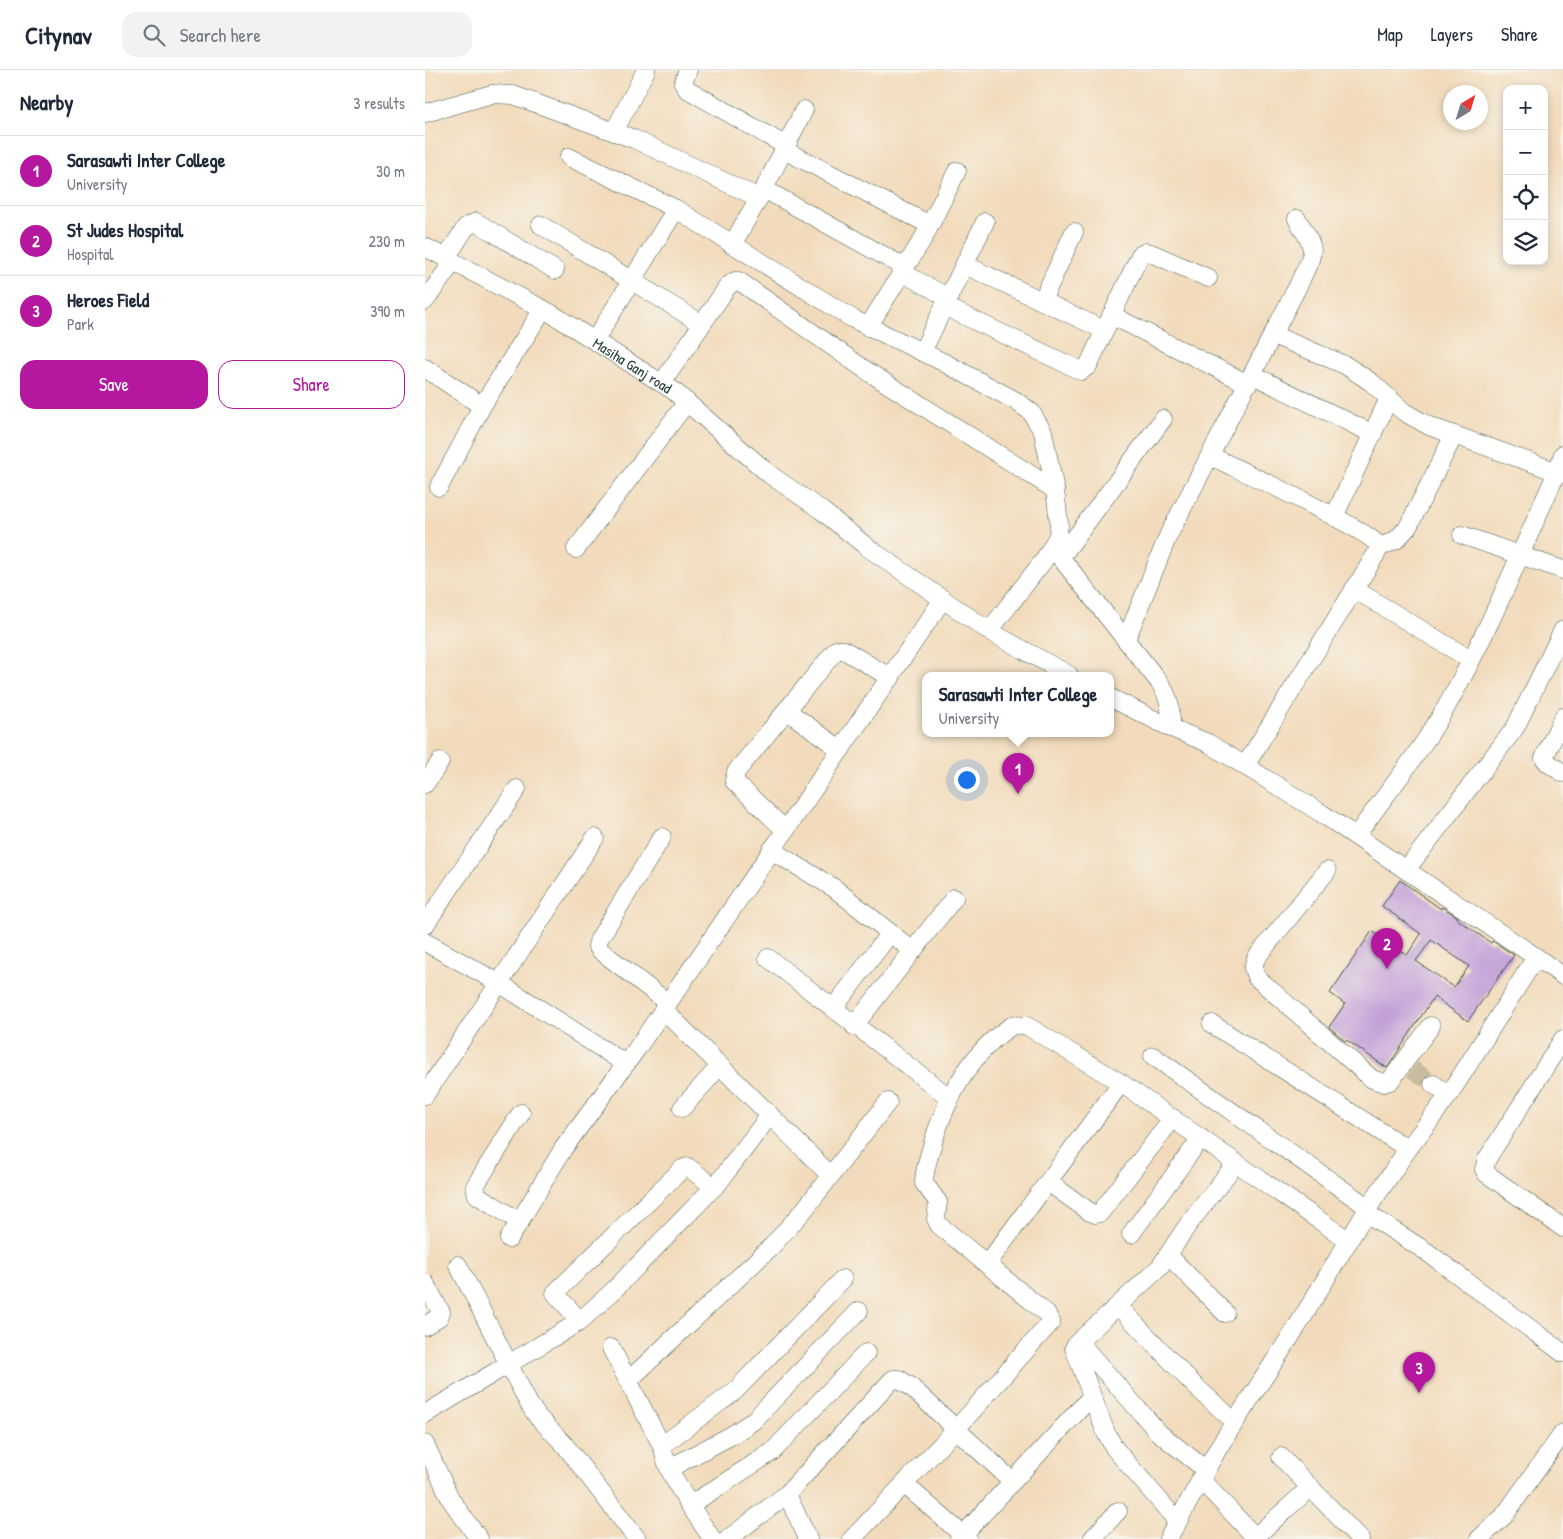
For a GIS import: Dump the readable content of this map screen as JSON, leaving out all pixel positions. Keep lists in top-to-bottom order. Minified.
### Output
{"streets":{"street":["Masiha Ganj road"]},"north":"top right","page":{"header":"Citynav","search":"Search here","nav":["Map","Layers","Share"],"heading":["Nearby","3 results"],"map_buttons":["+","−"],"list":[{"mark":"1","name":"Sarasawti Inter College","note":"University","value":"30 m"},{"mark":"2","name":"St Judes Hospital","note":"Hospital","value":"230 m"},{"mark":"3","name":"Heroes Field","note":"Park","value":"390 m"}],"buttons":["Save","Share"],"popup":["Sarasawti Inter College","University"],"pins":["1","2","3"]}}
